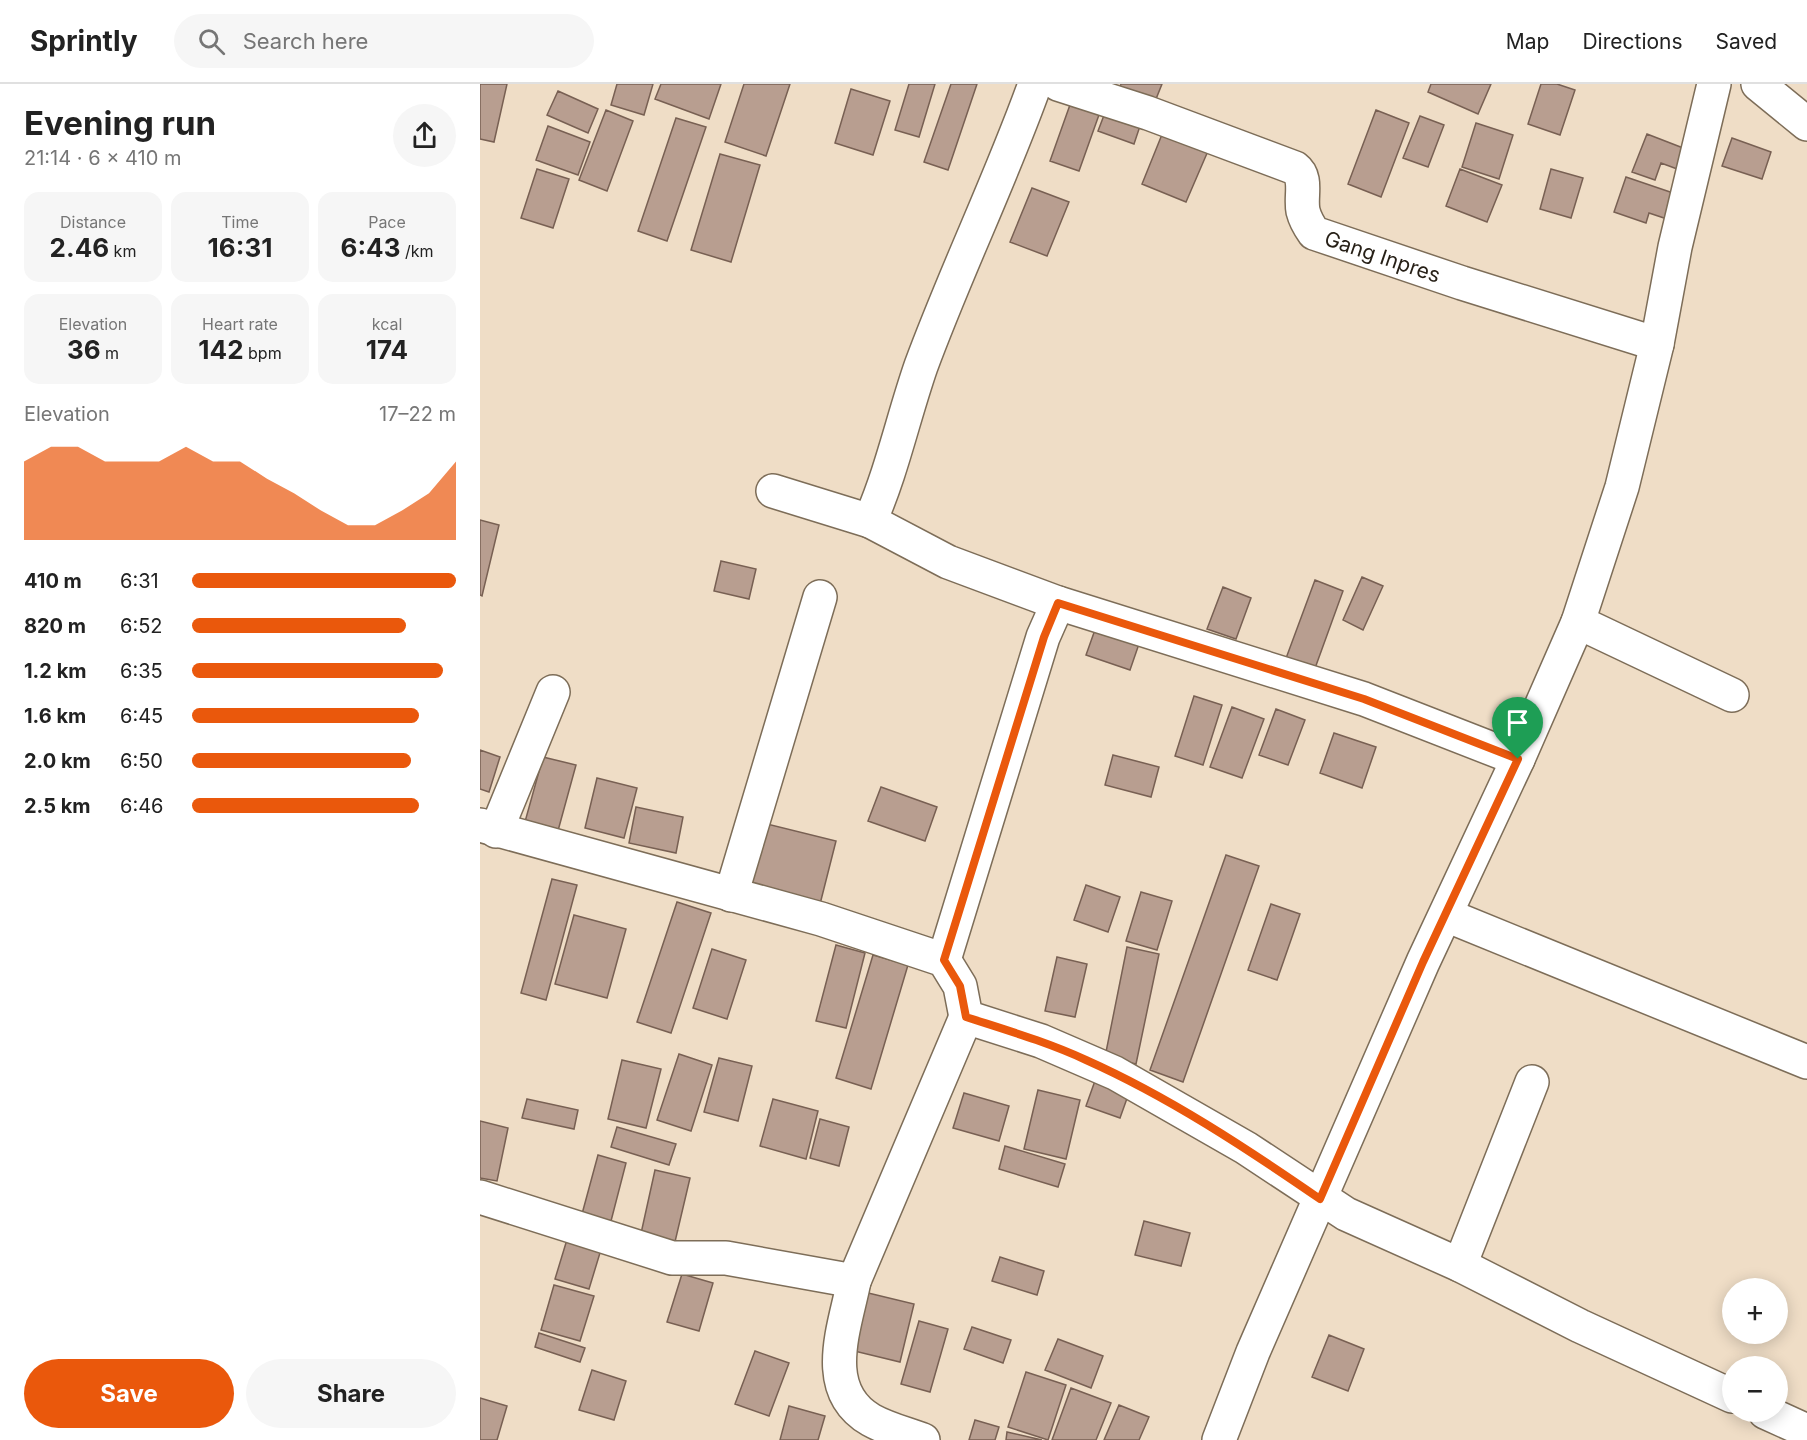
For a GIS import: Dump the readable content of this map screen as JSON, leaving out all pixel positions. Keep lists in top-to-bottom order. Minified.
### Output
{"streets":{"street":["Gang Inpres"]},"page":{"header":"Sprintly","search":"Search here","nav":["Map","Directions","Saved"],"heading":["Evening run","21:14 · 6 × 410 m"],"stats":[["Distance","2.46 km"],["Time","16:31"],["Pace","6:43 /km"],["Elevation","36 m"],["Heart rate","142 bpm"],["kcal","174"]],"chart":["Elevation","17–22 m"],"list":[{"name":"410 m","note":"6:31"},{"name":"820 m","note":"6:52"},{"name":"1.2 km","note":"6:35"},{"name":"1.6 km","note":"6:45"},{"name":"2.0 km","note":"6:50"},{"name":"2.5 km","note":"6:46"}],"map_buttons":["+","−"],"buttons":["Save","Share"]}}
